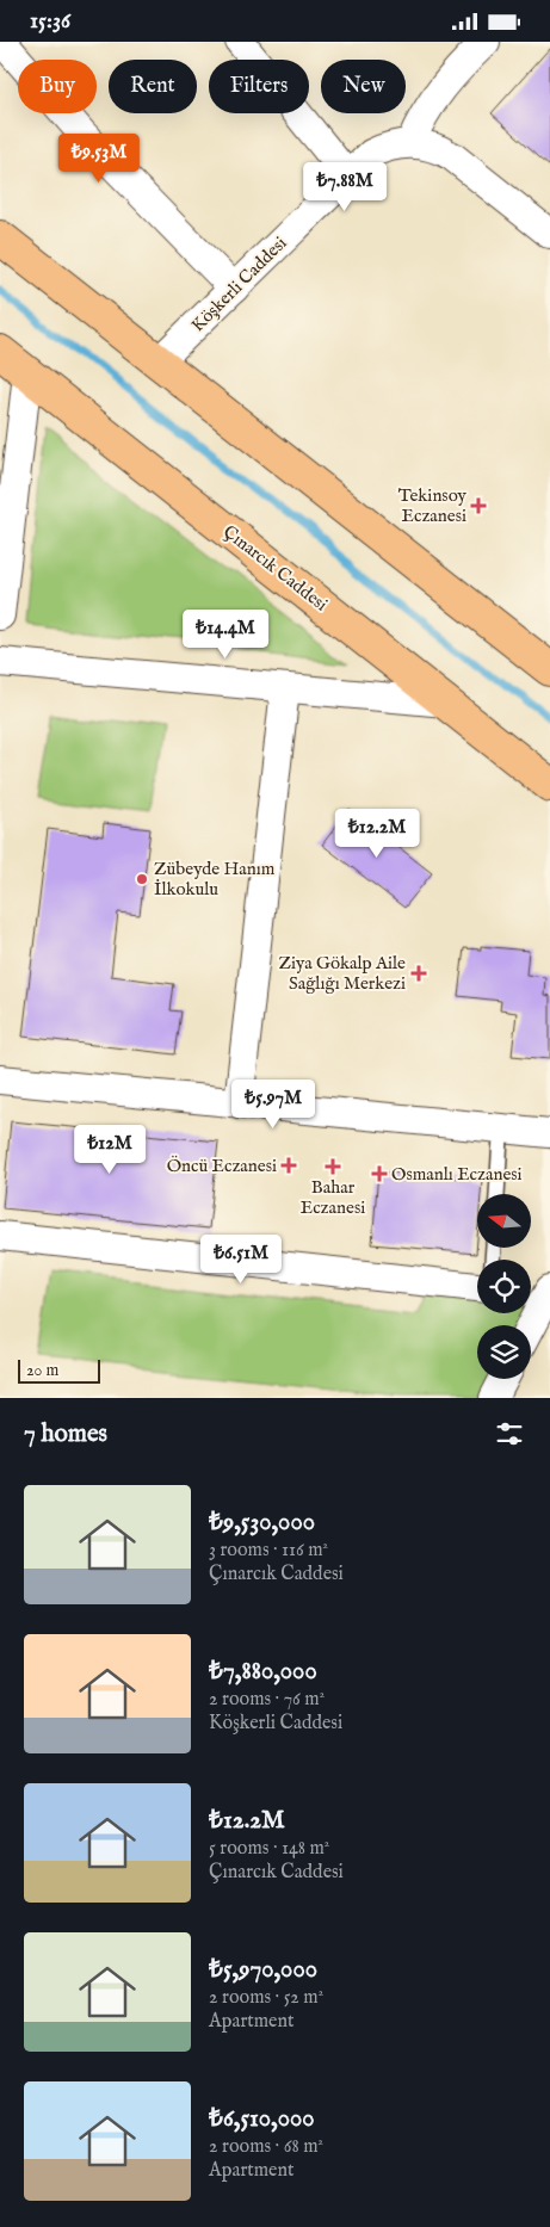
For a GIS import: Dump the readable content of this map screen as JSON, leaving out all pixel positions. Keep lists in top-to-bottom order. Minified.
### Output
{"streets":{"main road":["Çınarcık Caddesi"],"street":["Köşkerli Caddesi"]},"places":{"health":["Tekinsoy Eczanesi","Ziya Gökalp Aile Sağlığı Merkezi","Öncü Eczanesi","Bahar Eczanesi","Osmanlı Eczanesi"],"other":["Zübeyde Hanım İlkokulu"]},"scale_bar":"20 m","north":"left","page":{"status":"15:36","chip":["Buy","Rent","Filters","New"],"price":["₺9.53M","₺7.88M","₺14.4M","₺12.2M","₺5.97M","₺12M","₺6.51M"],"scale":"20 m","heading":"7 homes","list":[{"name":"₺9,530,000","note":"3 rooms · 116 m² · Çınarcık Caddesi"},{"name":"₺7,880,000","note":"2 rooms · 76 m² · Köşkerli Caddesi"},{"name":"₺12.2M","note":"5 rooms · 148 m² · Çınarcık Caddesi"},{"name":"₺5,970,000","note":"2 rooms · 52 m² · Apartment"},{"name":"₺6,510,000","note":"2 rooms · 68 m² · Apartment"}]}}
